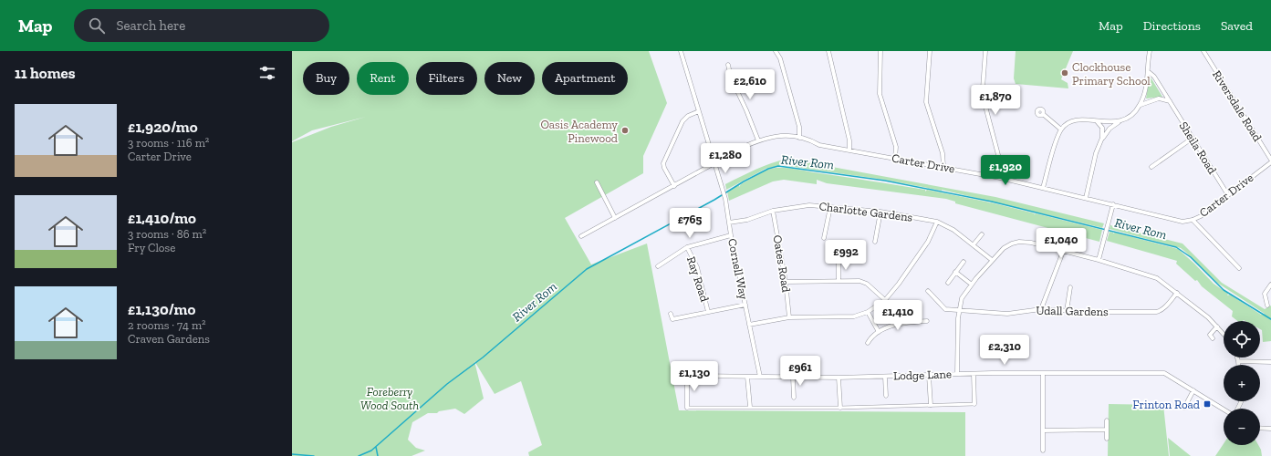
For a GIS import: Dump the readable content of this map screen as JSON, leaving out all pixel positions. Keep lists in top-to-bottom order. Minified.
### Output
{"streets":{"street":["Riversdale Road","Sheila Road","Carter Drive","Charlotte Gardens","Oates Road","Cornell Way","Ray Road","Udall Gardens","Lodge Lane"]},"crossings":[["Riversdale Road","Carter Drive"],["Sheila Road","Carter Drive"],["Carter Drive","Cornell Way"],["Charlotte Gardens","Oates Road"],["Charlotte Gardens","Cornell Way"],["Cornell Way","Lodge Lane"]],"water":["River Rom"],"parks":["Foreberry Wood South"],"places":{"other":["Clockhouse Primary School","Oasis Academy Pinewood"],"transit":["Frinton Road"]},"page":{"header":"Map","search":"Search here","nav":["Map","Directions","Saved"],"heading":"11 homes","chip":["Buy","Rent","Filters","New","Apartment"],"price":["£2,610","£1,870","£1,280","£1,920","£765","£1,040","£992","£1,410","£2,310","£961","£1,130"],"list":[{"name":"£1,920/mo","note":"3 rooms · 116 m² · Carter Drive"},{"name":"£1,410/mo","note":"3 rooms · 86 m² · Fry Close"},{"name":"£1,130/mo","note":"2 rooms · 74 m² · Craven Gardens"}],"map_buttons":["+","−"]}}
